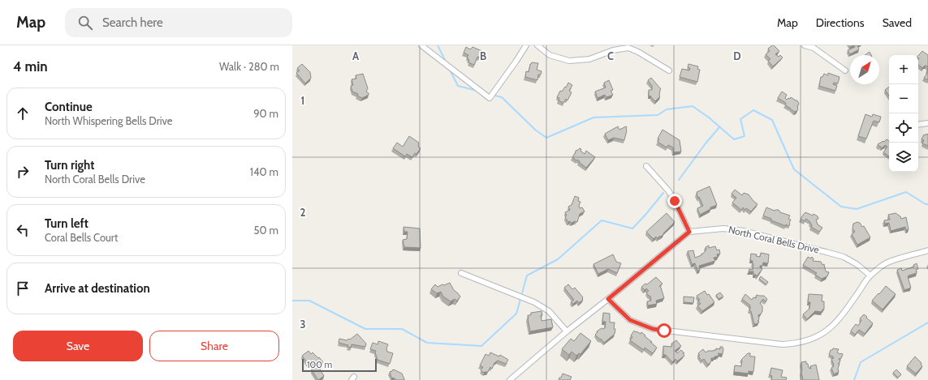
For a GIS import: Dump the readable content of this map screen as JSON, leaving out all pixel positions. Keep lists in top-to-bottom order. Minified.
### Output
{"streets":{"street":["North Coral Bells Drive"]},"scale_bar":"100 m","north":"top right","page":{"header":"Map","search":"Search here","nav":["Map","Directions","Saved"],"heading":["4 min","Walk · 280 m"],"map_buttons":["+","−"],"list":[["Continue","North Whispering Bells Drive","90 m"],["Turn right","North Coral Bells Drive","140 m"],["Turn left","Coral Bells Court","50 m"],"Arrive at destination"],"buttons":["Save","Share"],"scale":"100 m"},"grid":{"columns":["A","B","C","D"],"rows":["1","2","3"]}}
